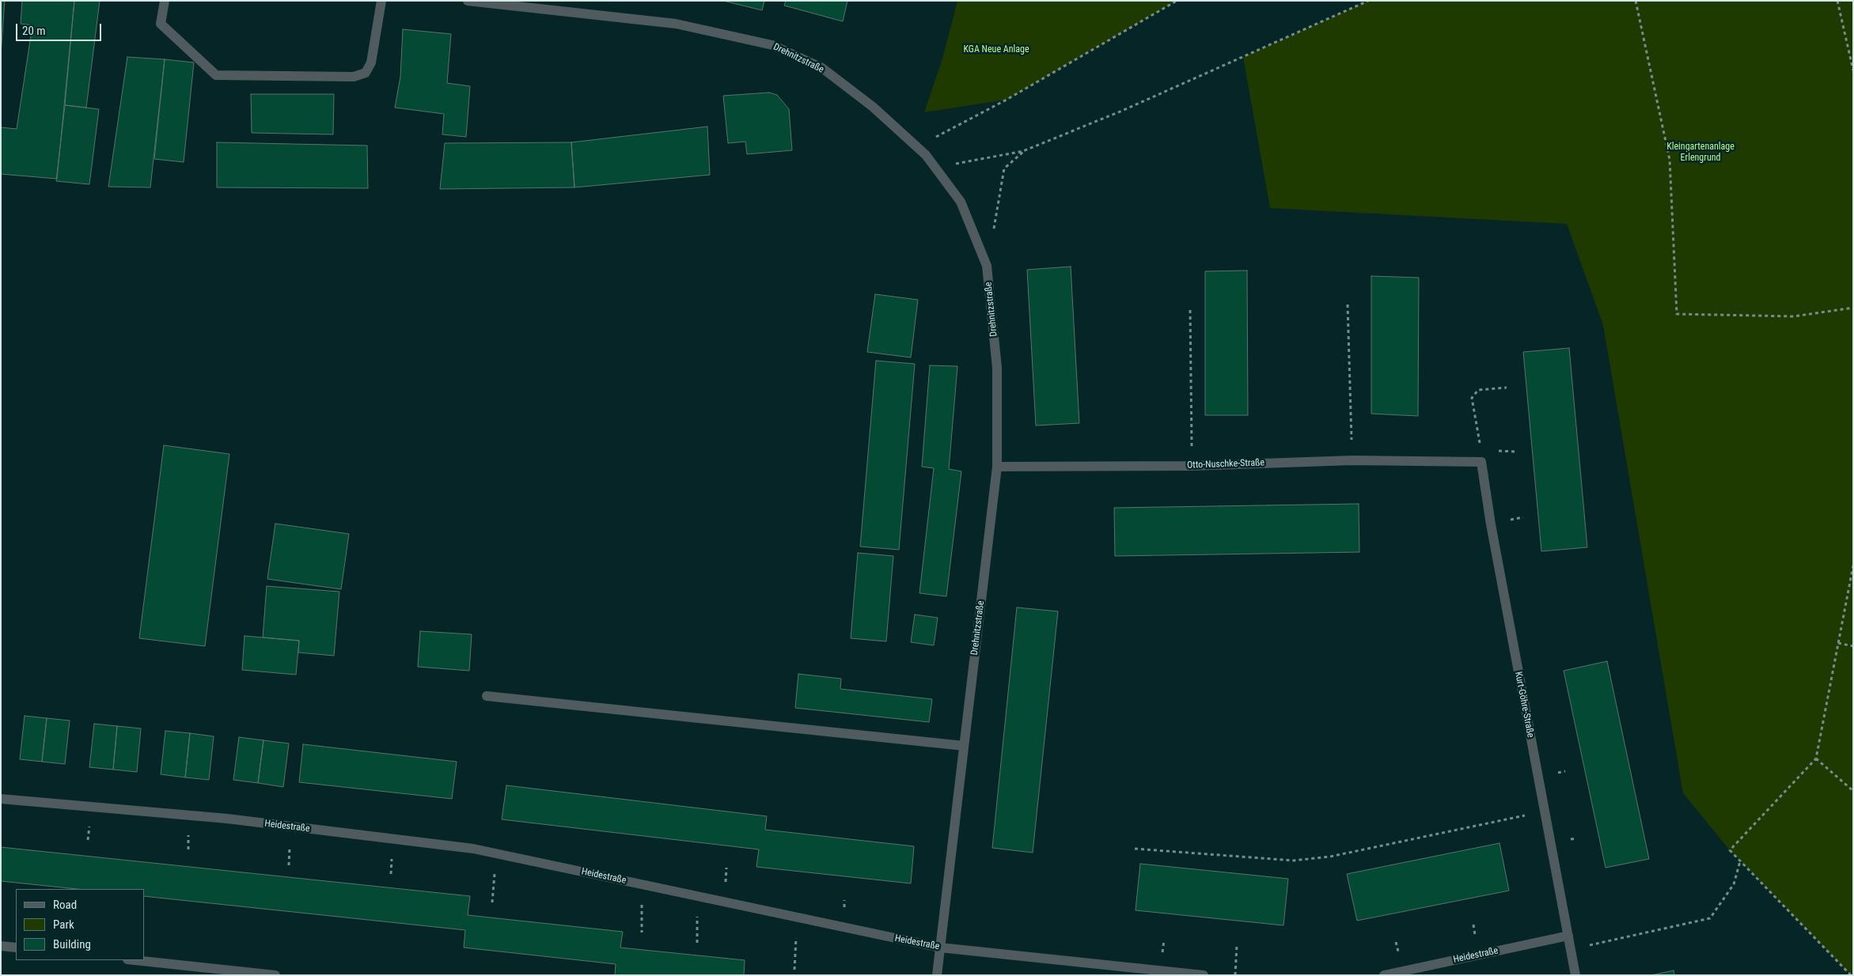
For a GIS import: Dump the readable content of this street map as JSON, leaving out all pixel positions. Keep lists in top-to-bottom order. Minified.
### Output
{"streets":{"street":["Drehnitzstraße","Otto-Nuschke-Straße","Kurt-Göhre-Straße","Heidestraße"]},"crossings":[["Drehnitzstraße","Otto-Nuschke-Straße"],["Drehnitzstraße","Heidestraße"],["Otto-Nuschke-Straße","Kurt-Göhre-Straße"],["Kurt-Göhre-Straße","Heidestraße"]],"parks":["KGA Neue Anlage","Kleingartenanlage Erlengrund"],"legend":["Road","Park","Building"],"scale_bar":"20 m"}
